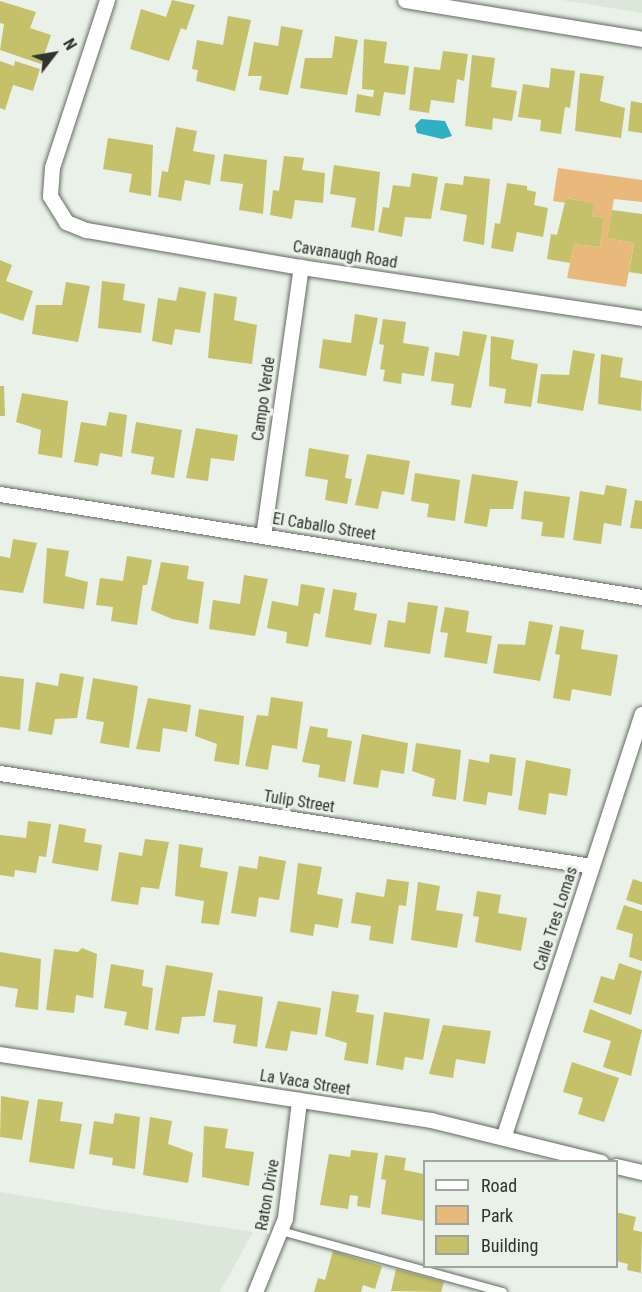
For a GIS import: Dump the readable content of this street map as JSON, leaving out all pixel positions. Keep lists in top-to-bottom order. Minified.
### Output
{"streets":{"street":["Cavanaugh Road","Campo Verde","El Caballo Street","Tulip Street","Calle Tres Lomas","La Vaca Street","Raton Drive"]},"crossings":[["Cavanaugh Road","Campo Verde"],["Campo Verde","El Caballo Street"],["Tulip Street","Calle Tres Lomas"],["Calle Tres Lomas","La Vaca Street"],["La Vaca Street","Raton Drive"]],"legend":["Road","Park","Building"],"north":"top right"}
